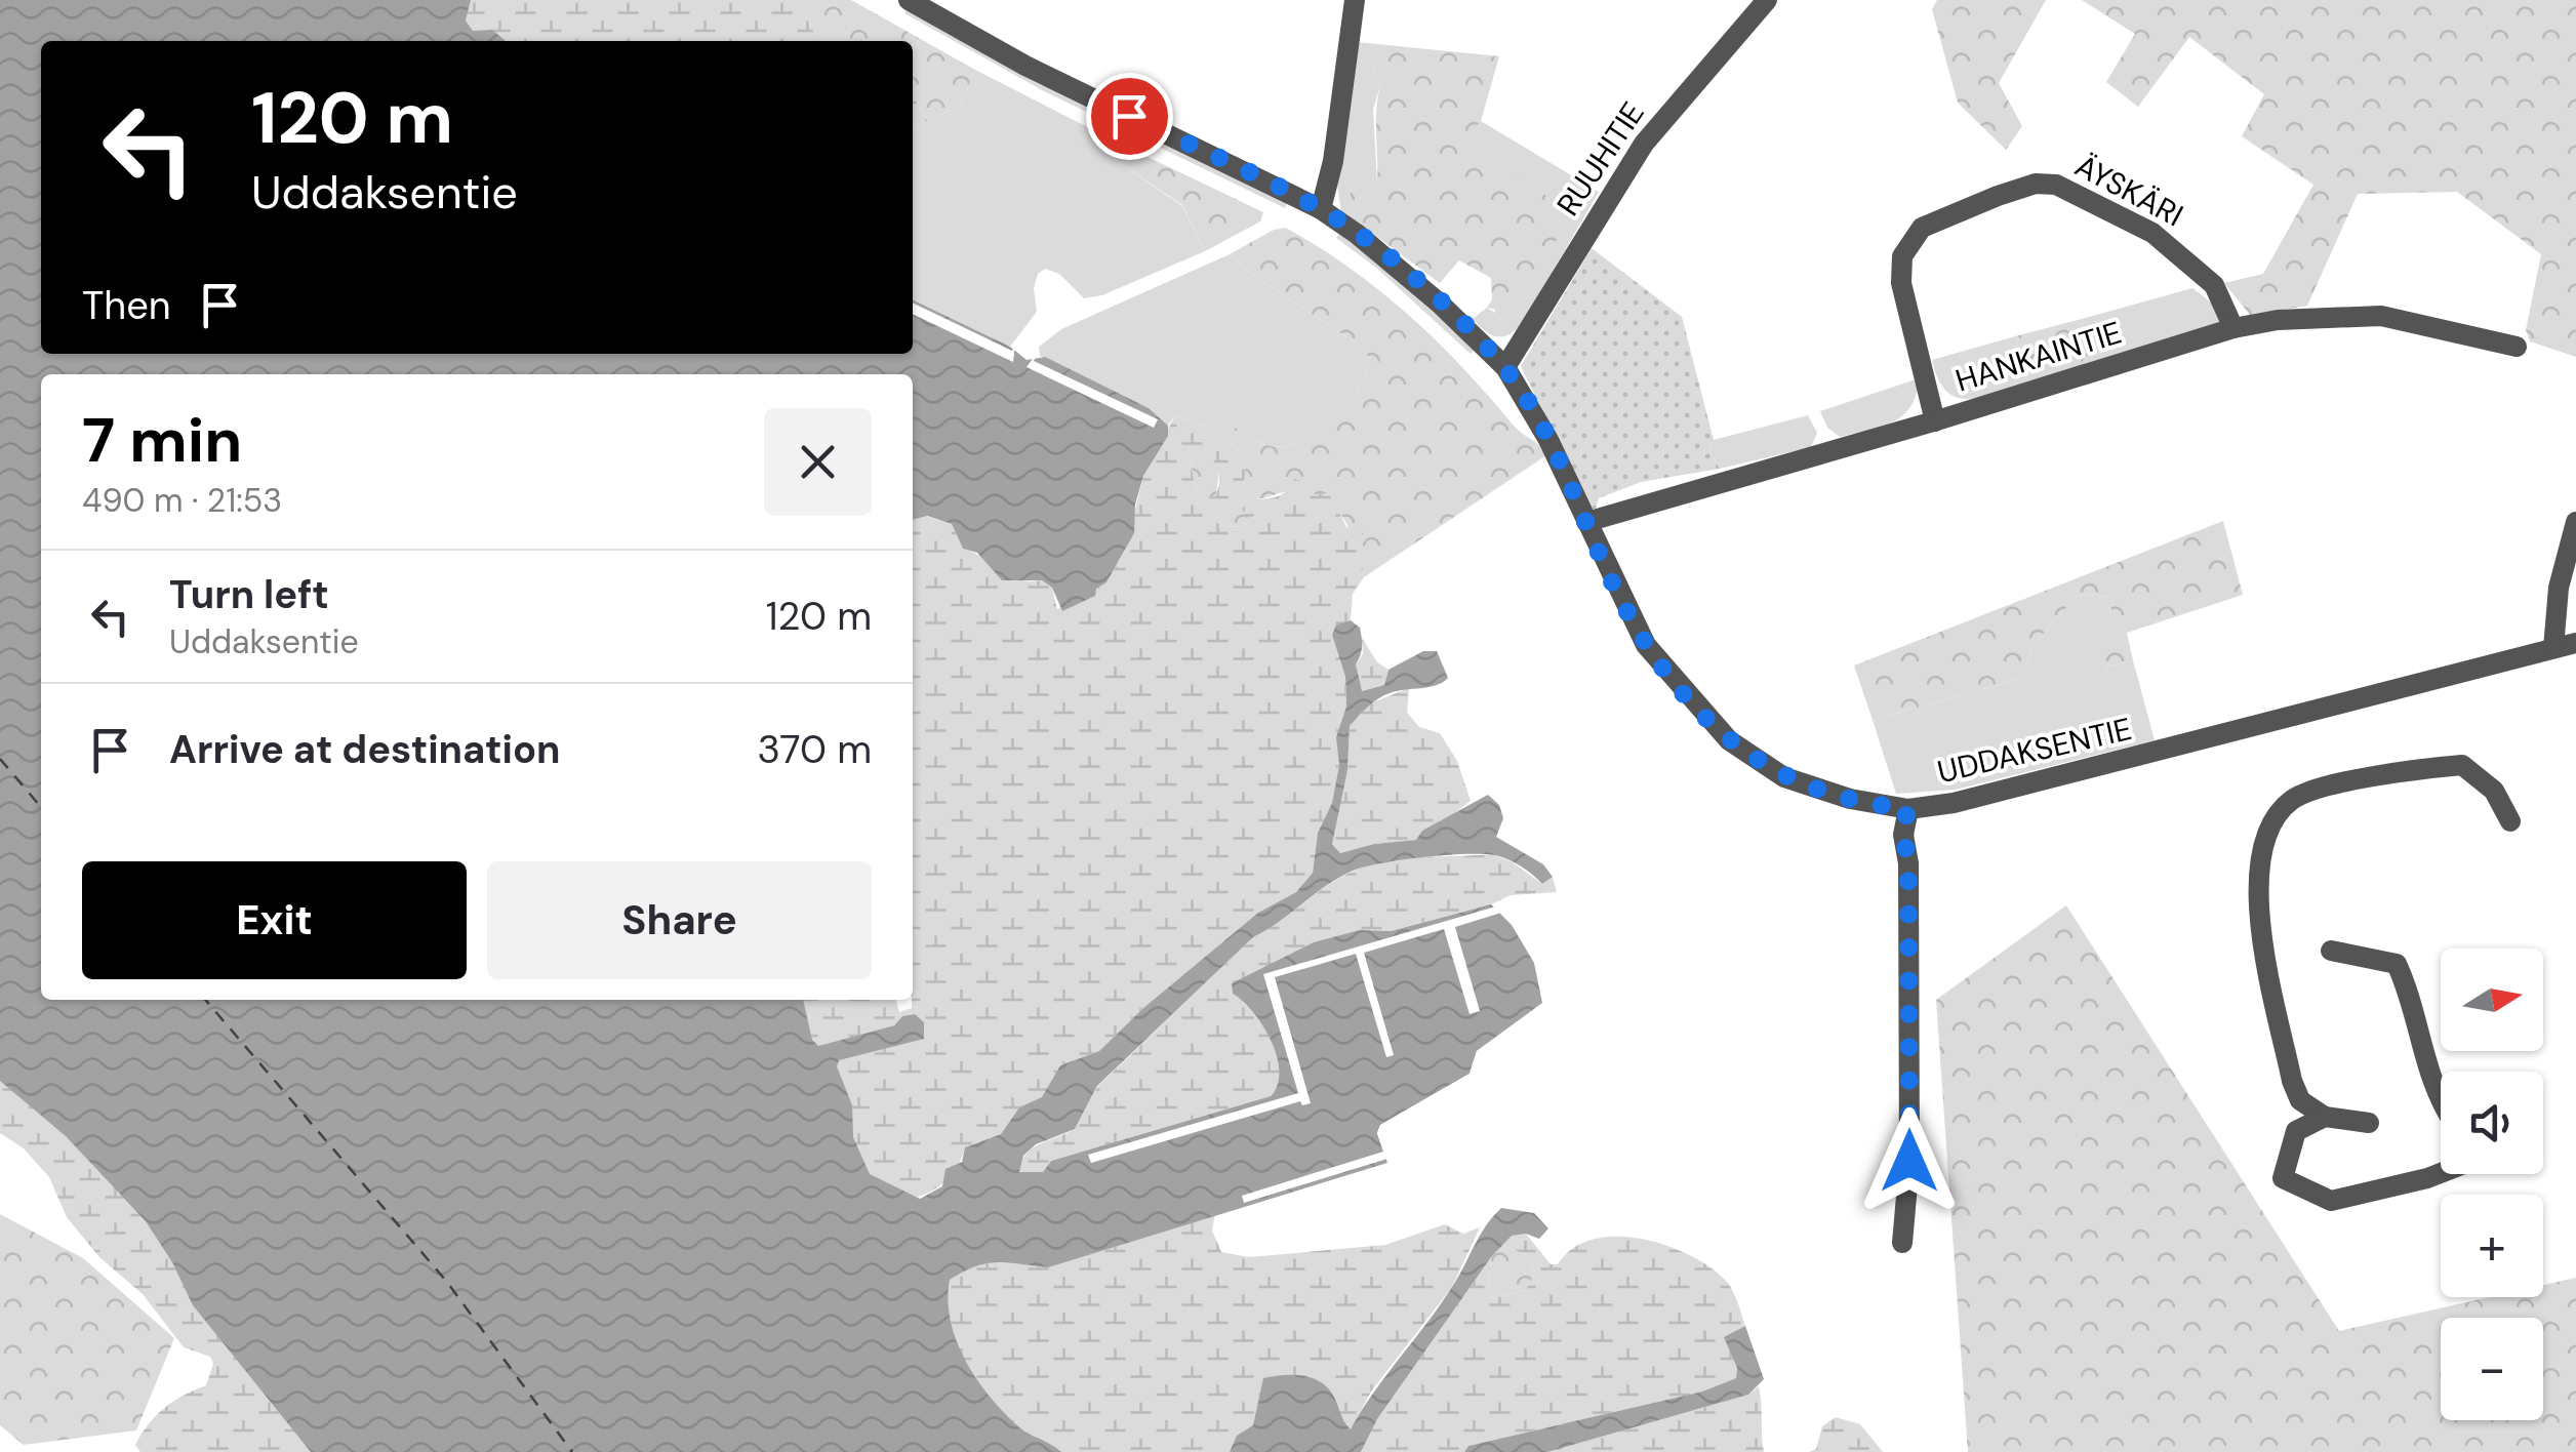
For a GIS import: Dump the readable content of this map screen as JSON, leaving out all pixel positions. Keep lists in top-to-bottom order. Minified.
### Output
{"streets":{"street":["RUUHITIE","ÄYSKÄRI","HANKAINTIE","UDDAKSENTIE"]},"crossings":[["RUUHITIE","UDDAKSENTIE"],["ÄYSKÄRI","HANKAINTIE"],["HANKAINTIE","UDDAKSENTIE"]],"north":"right","page":{"turn":["120 m","Uddaksentie"],"then":"Then","heading":["7 min","490 m · 21:53"],"list":[{"name":"Turn left","note":"Uddaksentie","value":"120 m"},{"name":"Arrive at destination","value":"370 m"}],"buttons":["Exit","Share"],"map_buttons":["+","−"]}}
